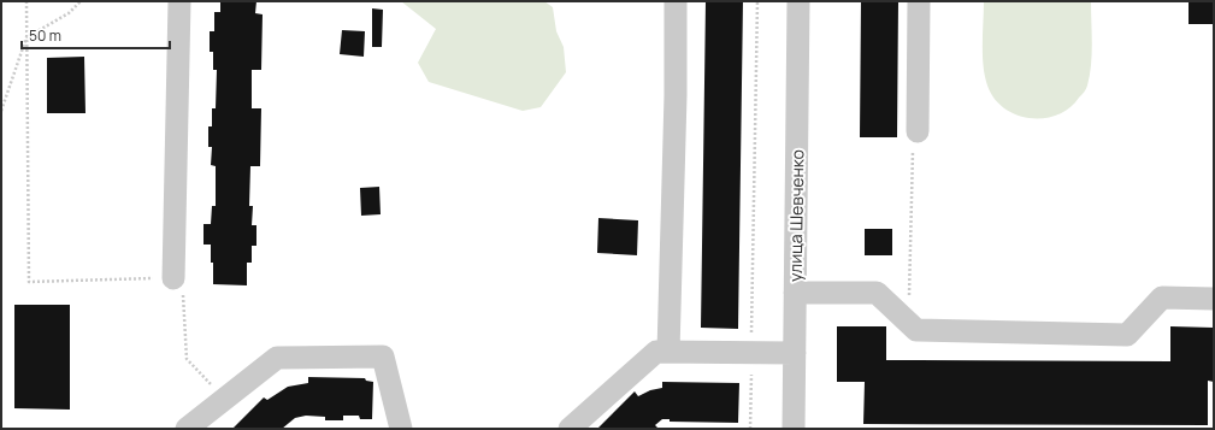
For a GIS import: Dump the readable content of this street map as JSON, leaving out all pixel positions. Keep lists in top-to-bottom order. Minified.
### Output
{"streets":{"street":["улица Шевченко"]},"scale_bar":"50 m"}
